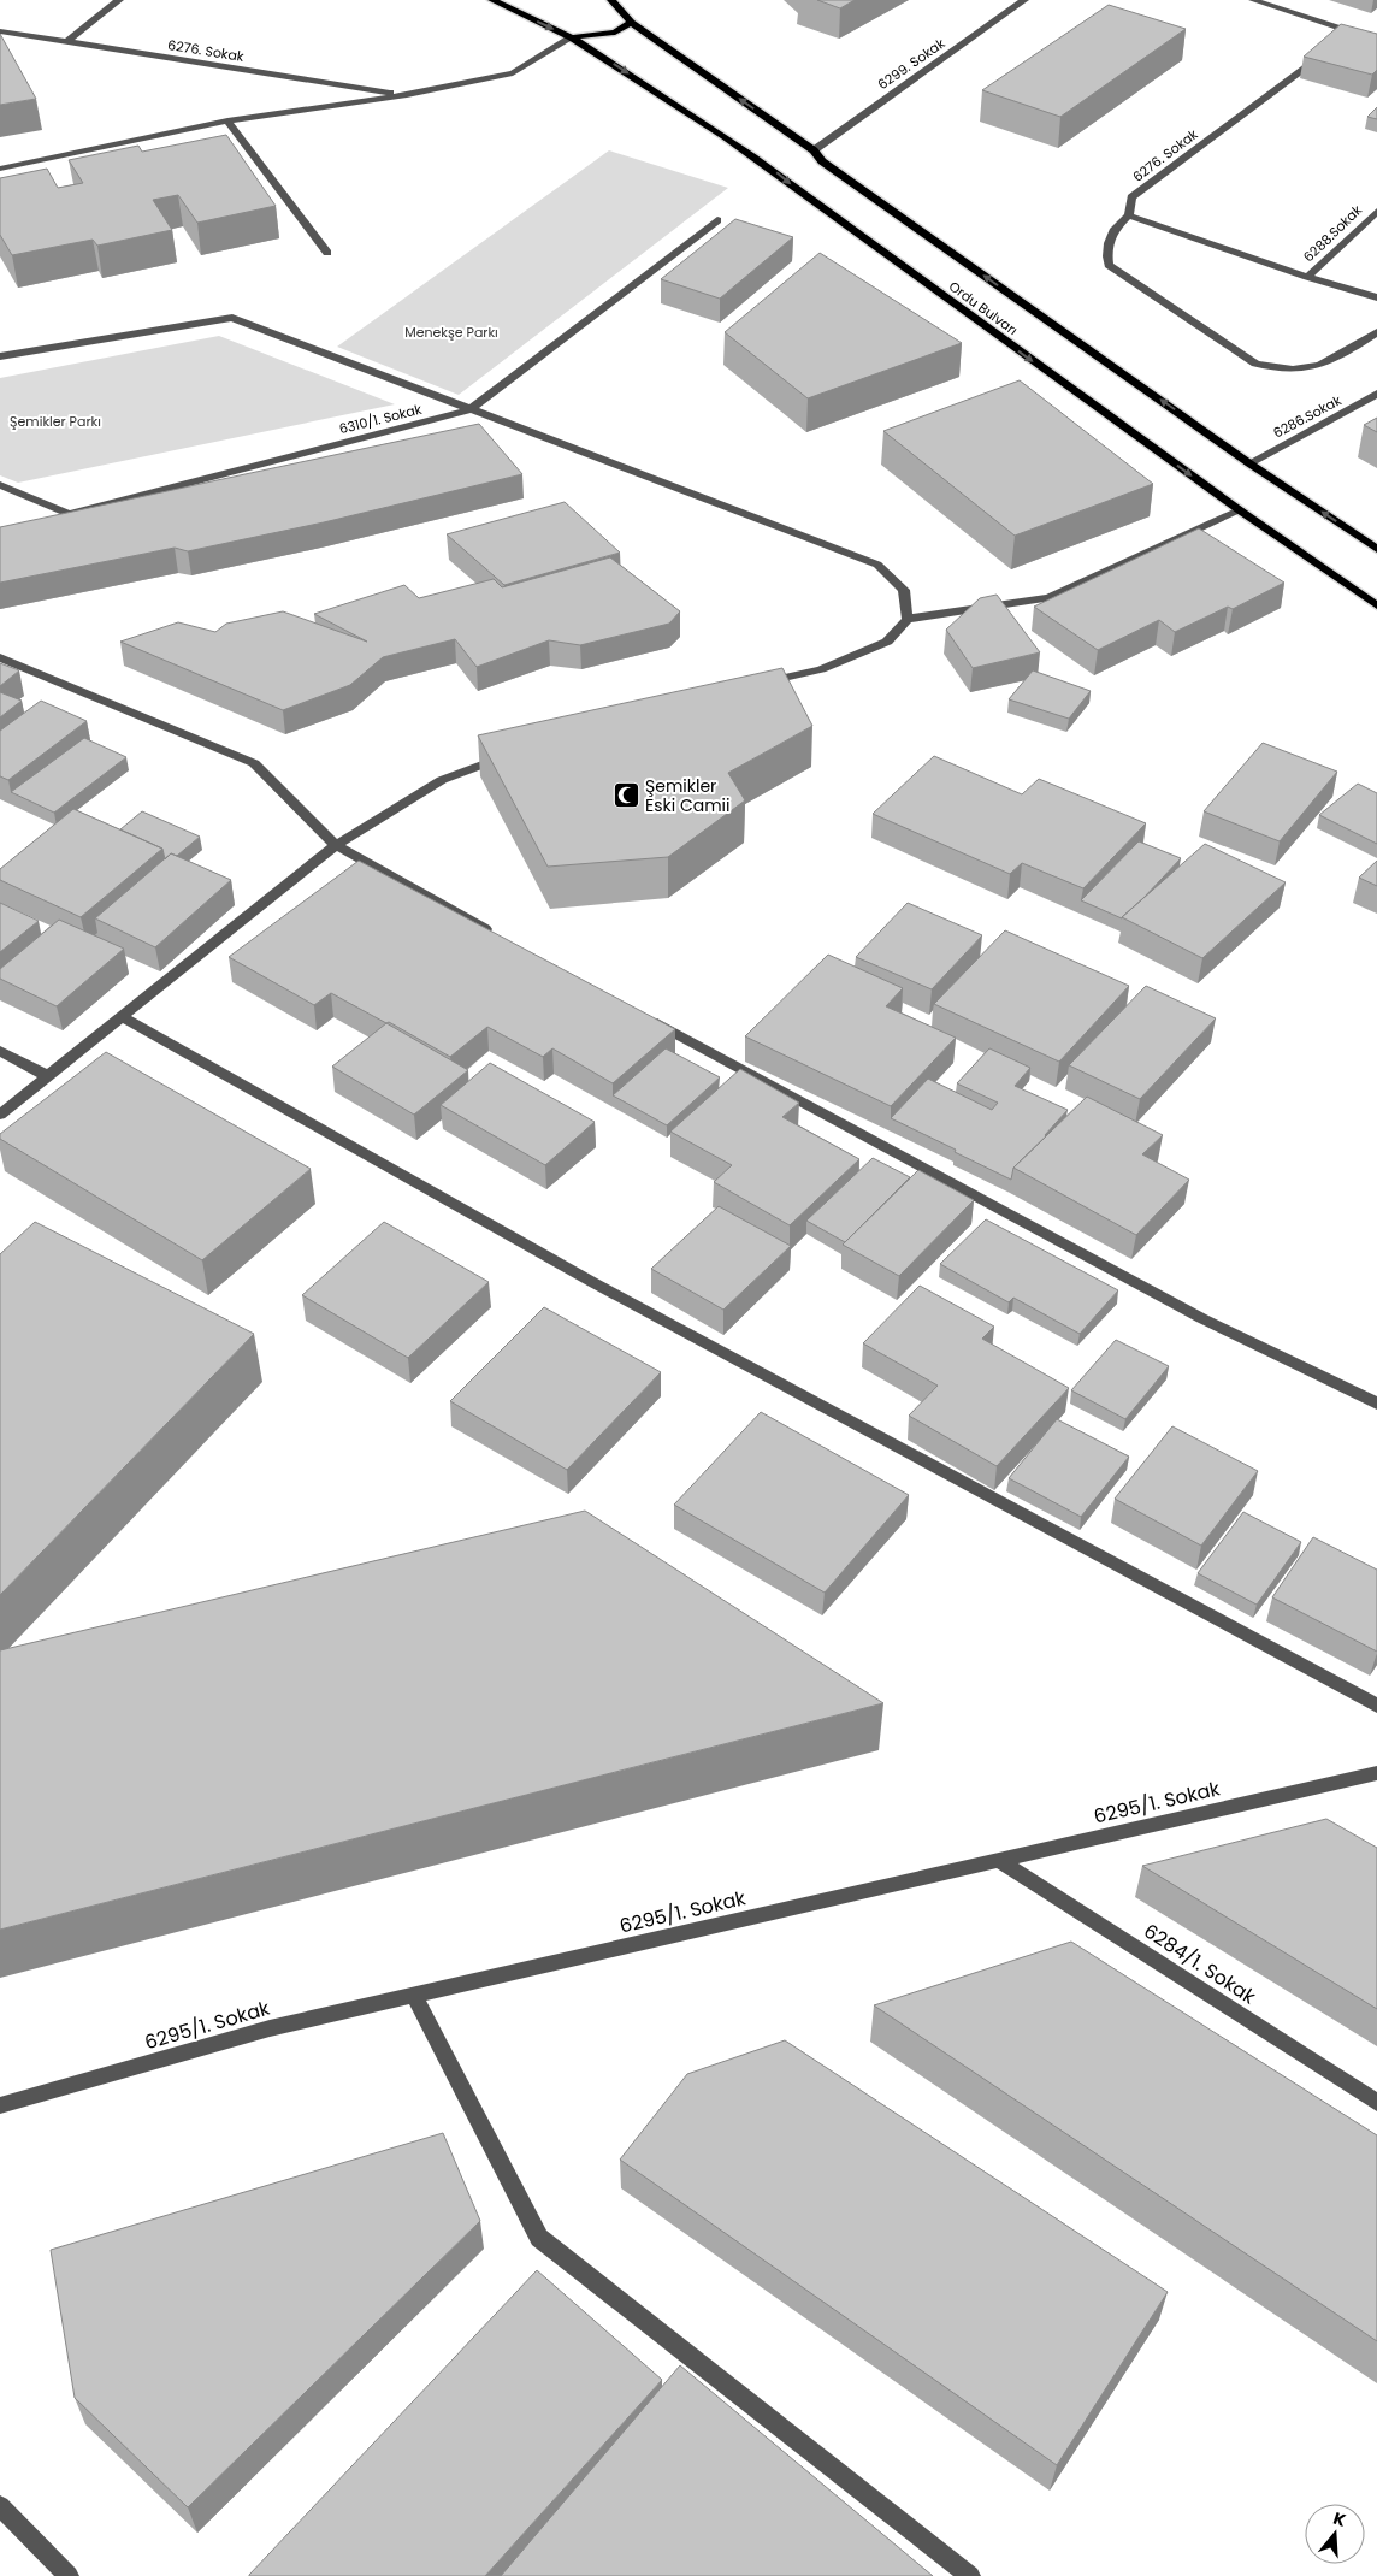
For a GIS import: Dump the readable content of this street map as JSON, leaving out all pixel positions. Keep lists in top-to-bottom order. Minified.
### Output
{"streets":{"main road":["Ordu Bulvarı"],"street":["6276. Sokak","6299. Sokak","6288.Sokak","6286.Sokak","6310/1. Sokak","6295/1. Sokak","6284/1. Sokak"]},"crossings":[["6299. Sokak","Ordu Bulvarı"],["Ordu Bulvarı","6286.Sokak"],["6295/1. Sokak","6284/1. Sokak"]],"parks":["Menekşe Parkı","Şemikler Parkı"],"places":{"mosque":["Şemikler Eski Camii"]},"north":"top"}
